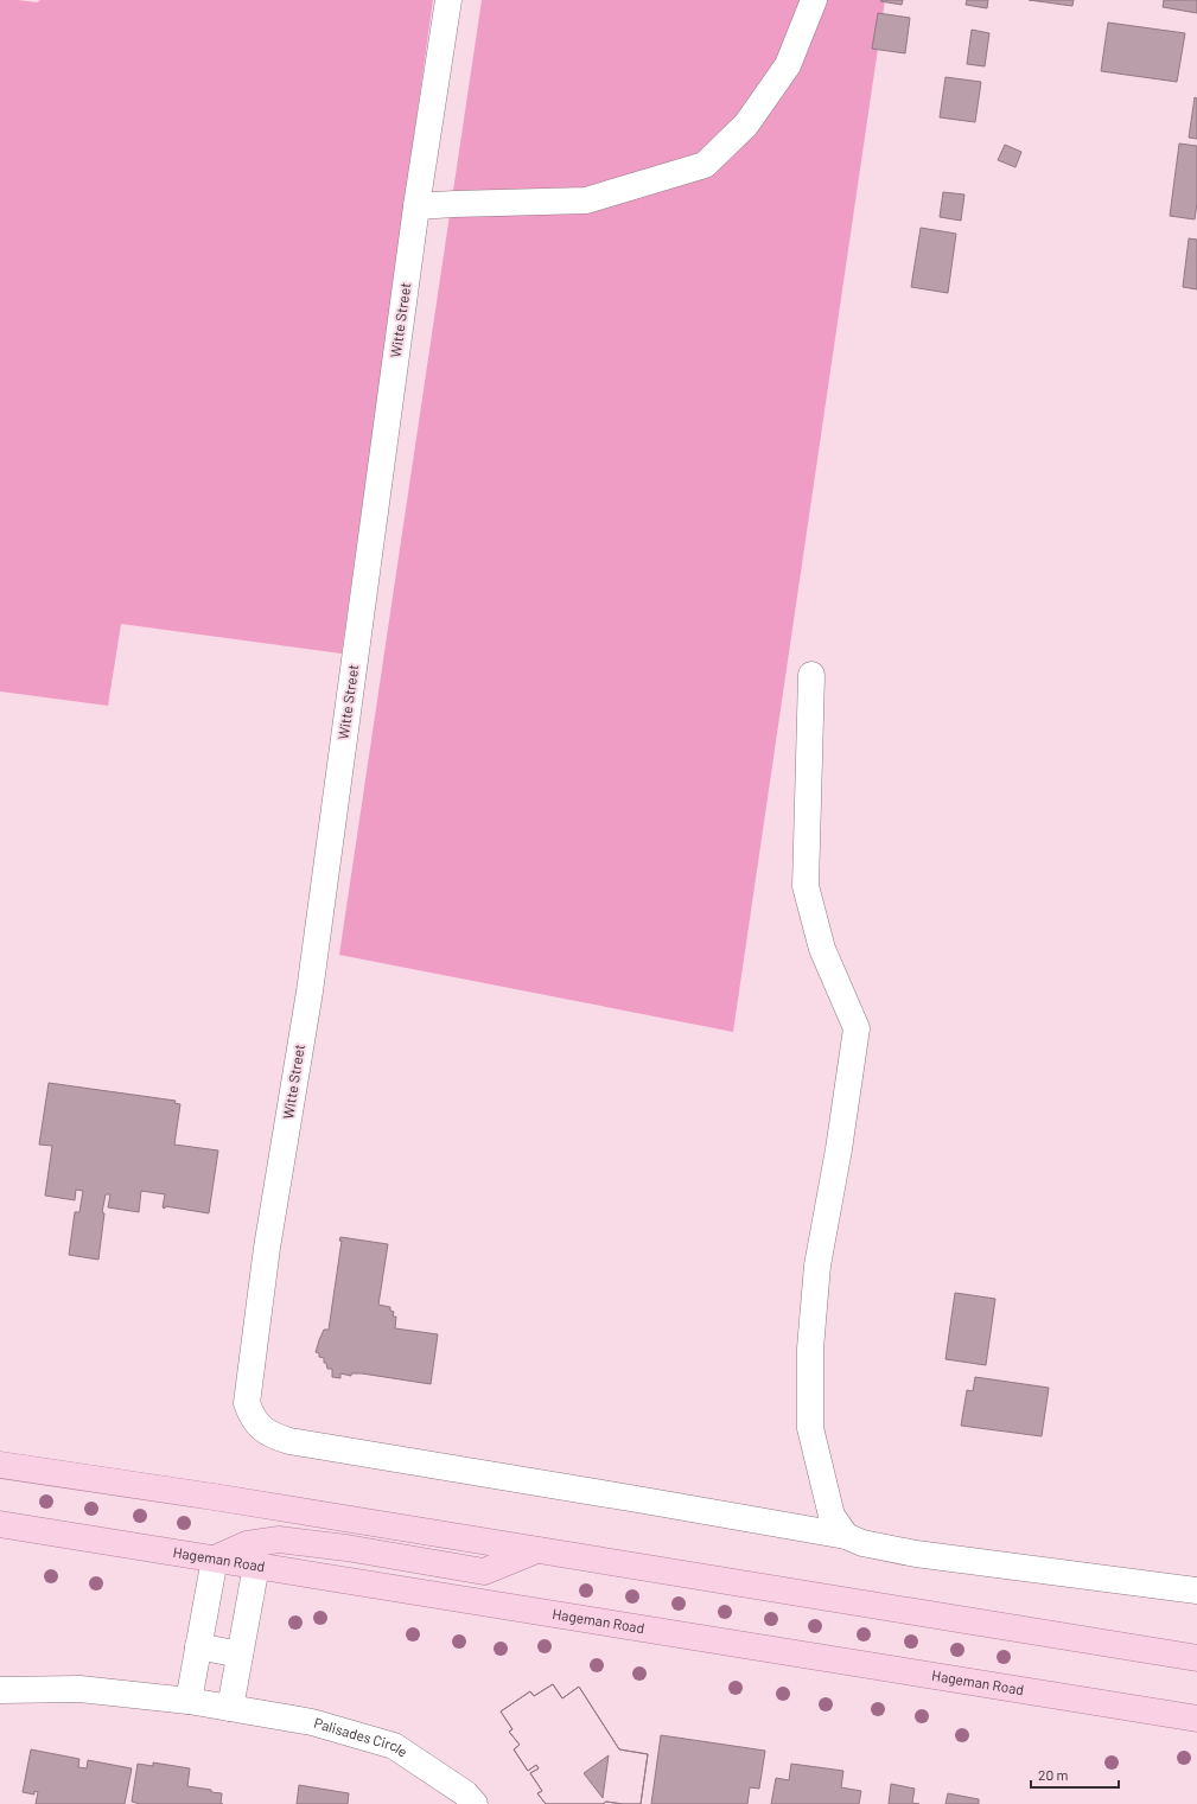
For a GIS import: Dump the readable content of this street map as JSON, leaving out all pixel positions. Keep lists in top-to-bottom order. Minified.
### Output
{"streets":{"main road":["Hageman Road"],"street":["Witte Street","Palisades Circle"]},"scale_bar":"20 m"}
